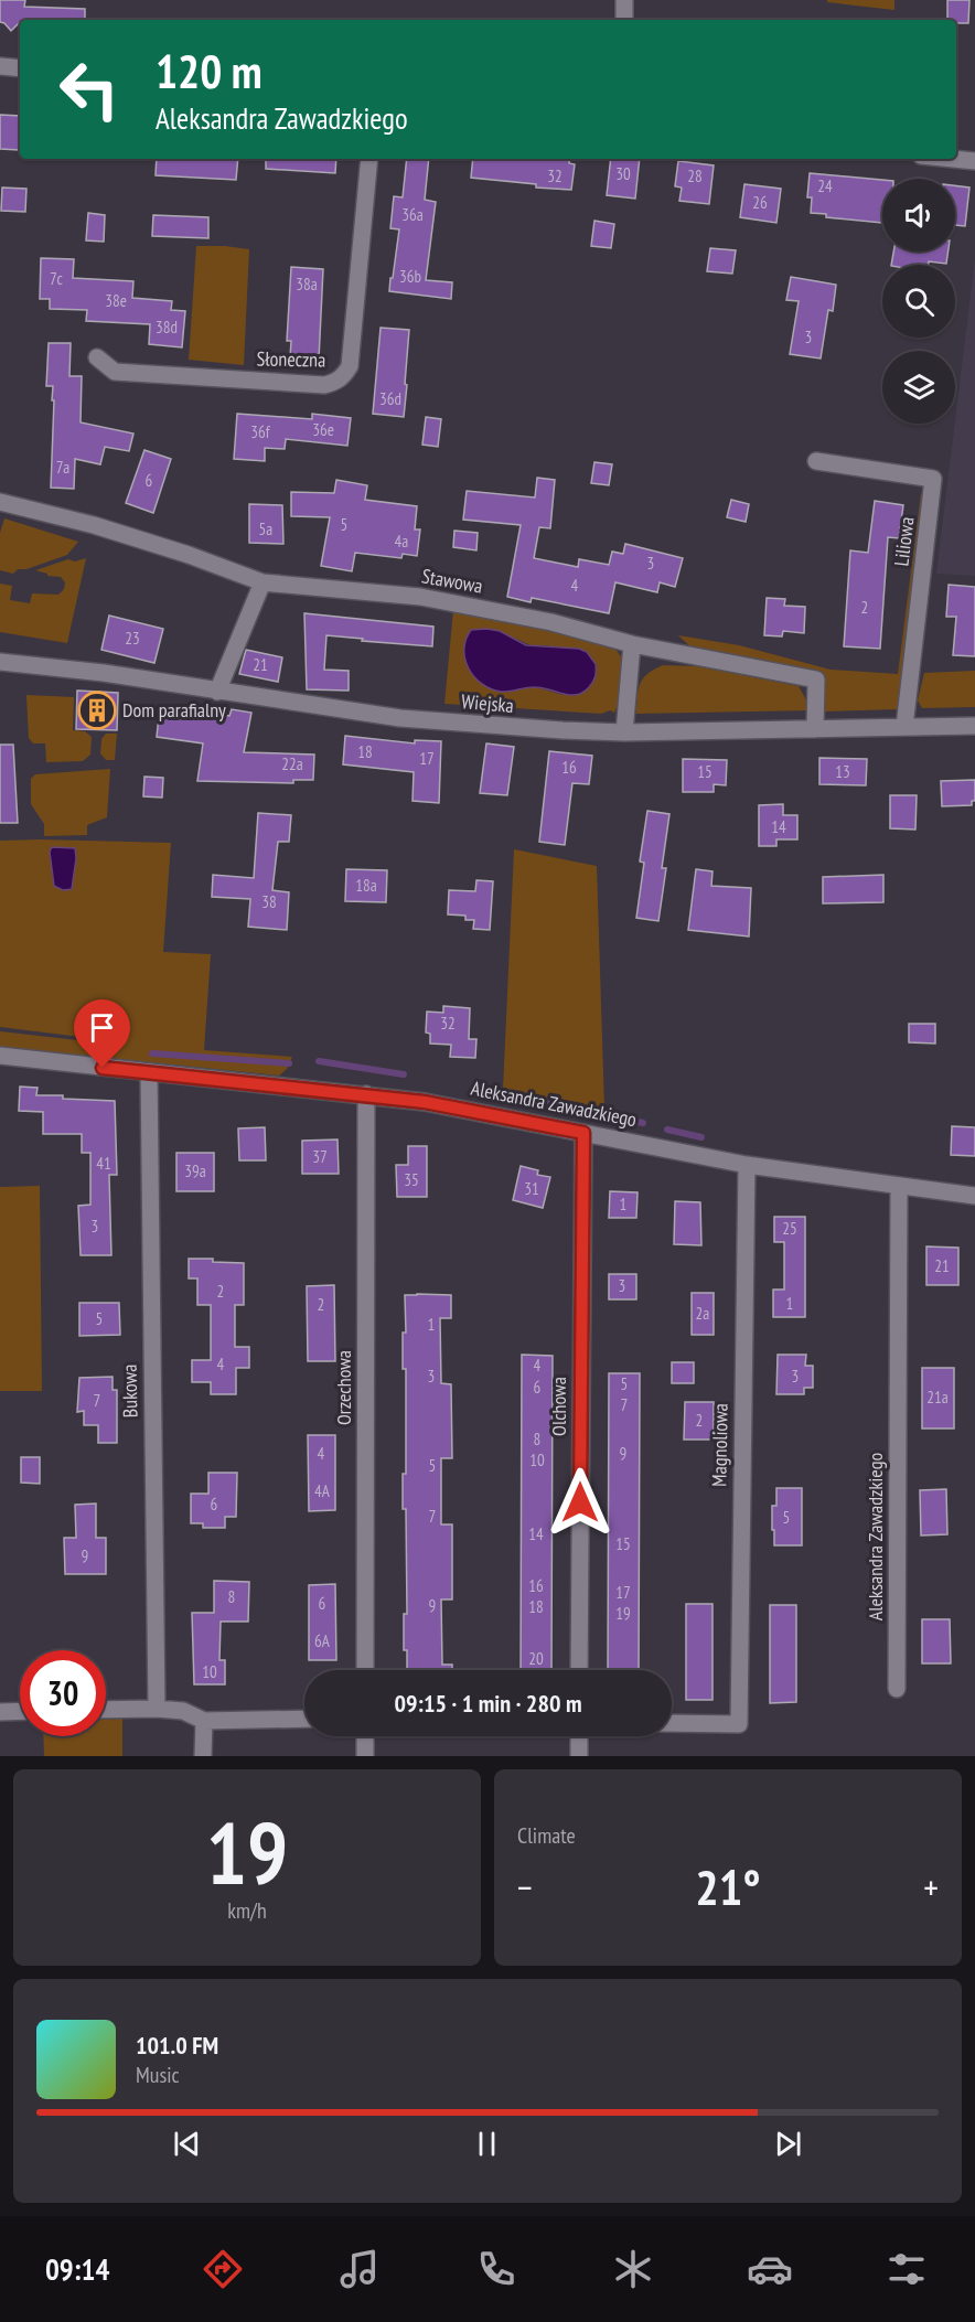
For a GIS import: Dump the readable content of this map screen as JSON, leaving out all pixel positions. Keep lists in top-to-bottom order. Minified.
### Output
{"streets":{"street":["Słoneczna","Liliowa","Stawowa","Wiejska","Aleksandra Zawadzkiego","Orzechowa","Bukowa","Olchowa","Magnoliowa"]},"crossings":[["Liliowa","Wiejska"],["Stawowa","Wiejska"],["Aleksandra Zawadzkiego","Orzechowa"],["Aleksandra Zawadzkiego","Bukowa"],["Aleksandra Zawadzkiego","Olchowa"],["Aleksandra Zawadzkiego","Magnoliowa"]],"places":{"building":["Dom parafialny"]},"house_numbers":["30","32","28","24","26","36a","36b","7c","38a","38e","38d","3","36d","36e","36f","7a","6","5","5a","4a","3","4","2","23","21","18","17","22a","16","15","13","14","18a","38","32","37","41","39a","35","31","1","3","25","21","3","2","1","2","2a","5","1","4","4","3","3","5","6","21a","7","7","2","8","4","9","10","5","4A","6","7","5","14","15","9","16","17","8","6","9","18","19","6A","20","10"],"page":{"turn":["120 m","Aleksandra Zawadzkiego"],"limit":"30","trip":"09:15 · 1 min · 280 m","tile":[["19","km/h"],"Climate"],"heat":["−","21°","+"],"song":["101.0 FM","Music"],"tabs":"09:14"}}
